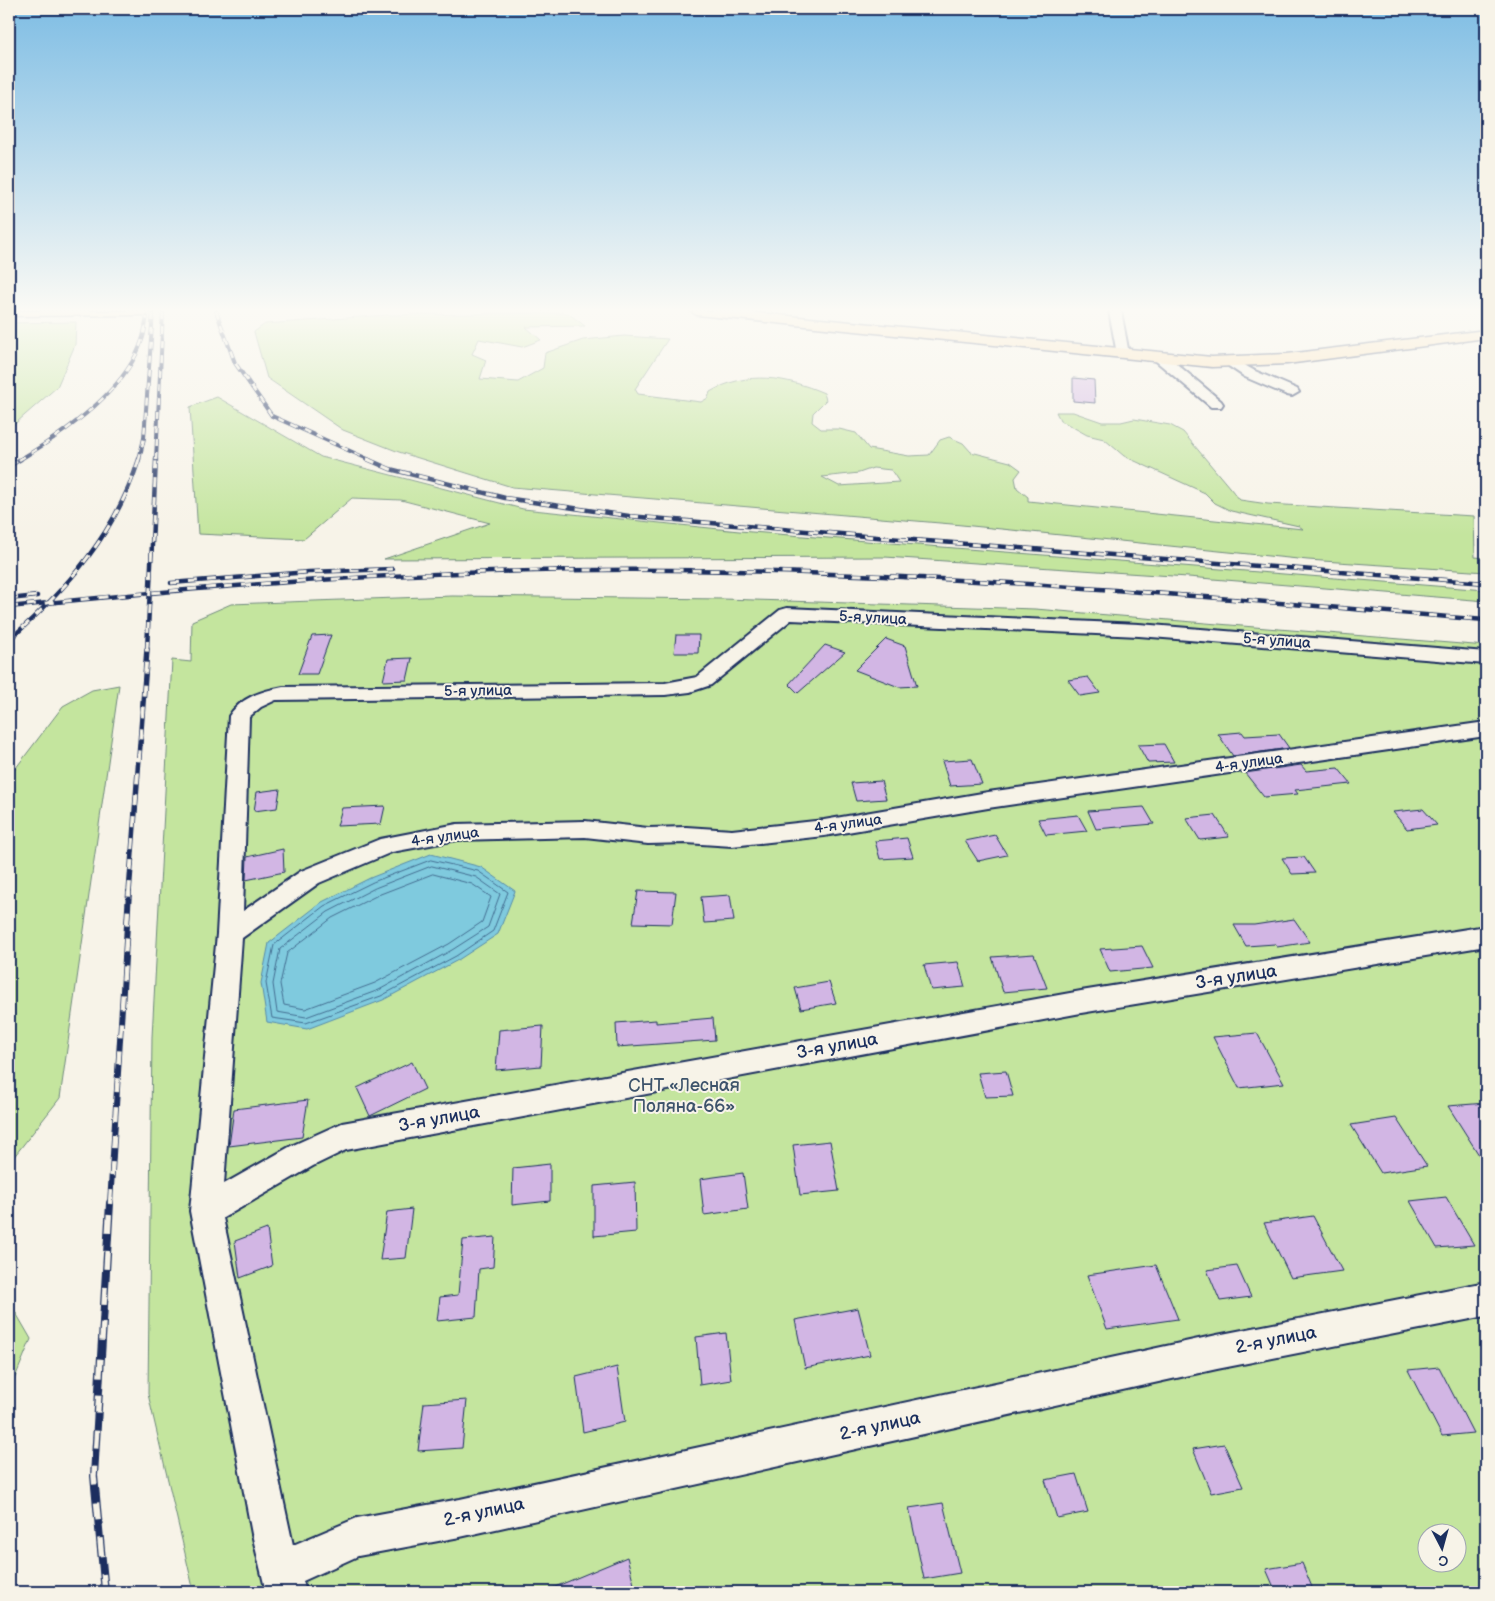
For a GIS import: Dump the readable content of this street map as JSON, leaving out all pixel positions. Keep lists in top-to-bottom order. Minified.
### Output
{"streets":{"street":["5-я улица","4-я улица","3-я улица","2-я улица"]},"crossings":[["5-я улица","4-я улица"],["5-я улица","3-я улица"],["5-я улица","2-я улица"]],"parks":["СНТ «Лесная Поляна-66»"],"north":"bottom"}
